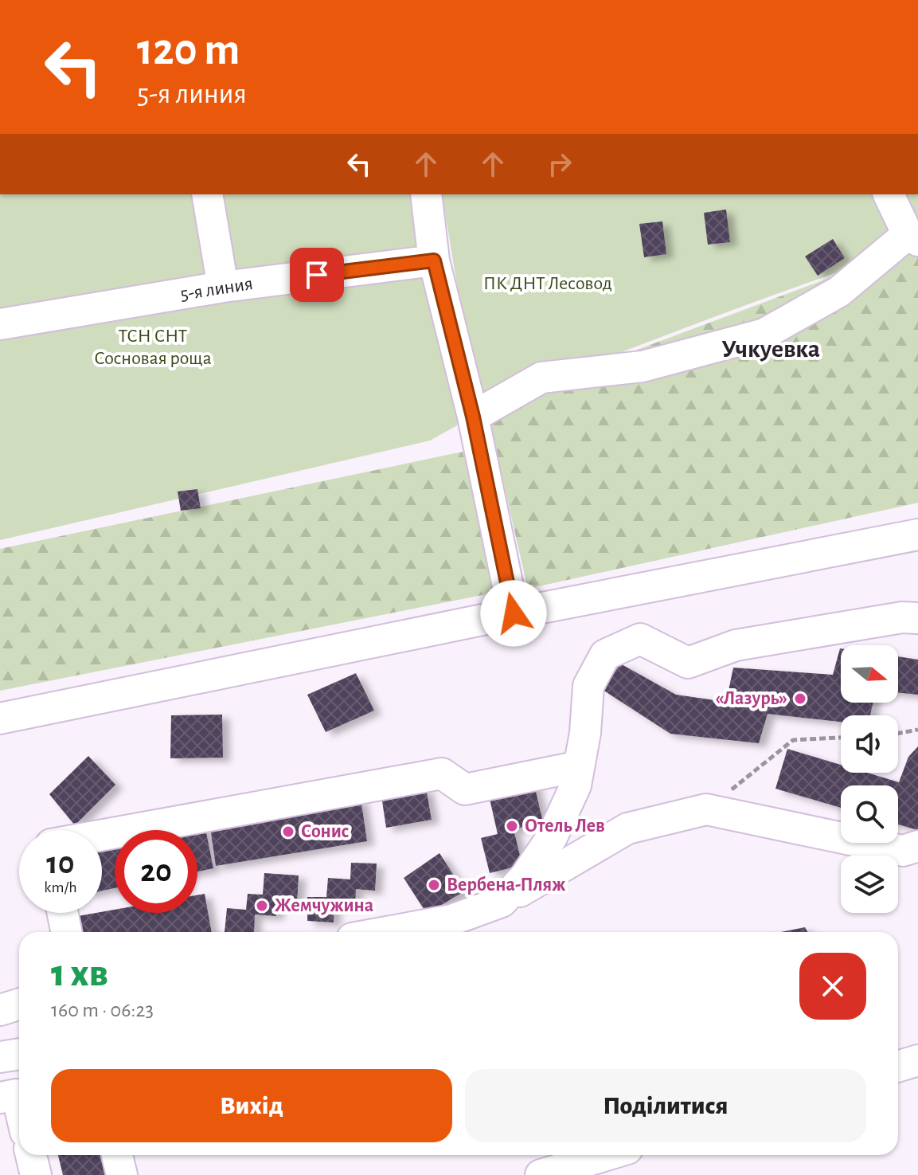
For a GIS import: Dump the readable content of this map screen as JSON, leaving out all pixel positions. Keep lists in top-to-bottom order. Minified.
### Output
{"streets":{"lane":["5-я линия"]},"districts":["Учкуевка"],"parks":["ПК ДНТ Лесовод","ТСН СНТ Сосновая роща"],"places":["«Лазурь»","Отель Лев","Сонис","Вербена-Пляж","Жемчужина"],"north":"right","page":{"turn":["120 m","5-я линия"],"speed":"10 km/h","limit":"20","heading":["1 хв","160 m · 06:23"],"buttons":["Вихід","Поділитися"]}}
